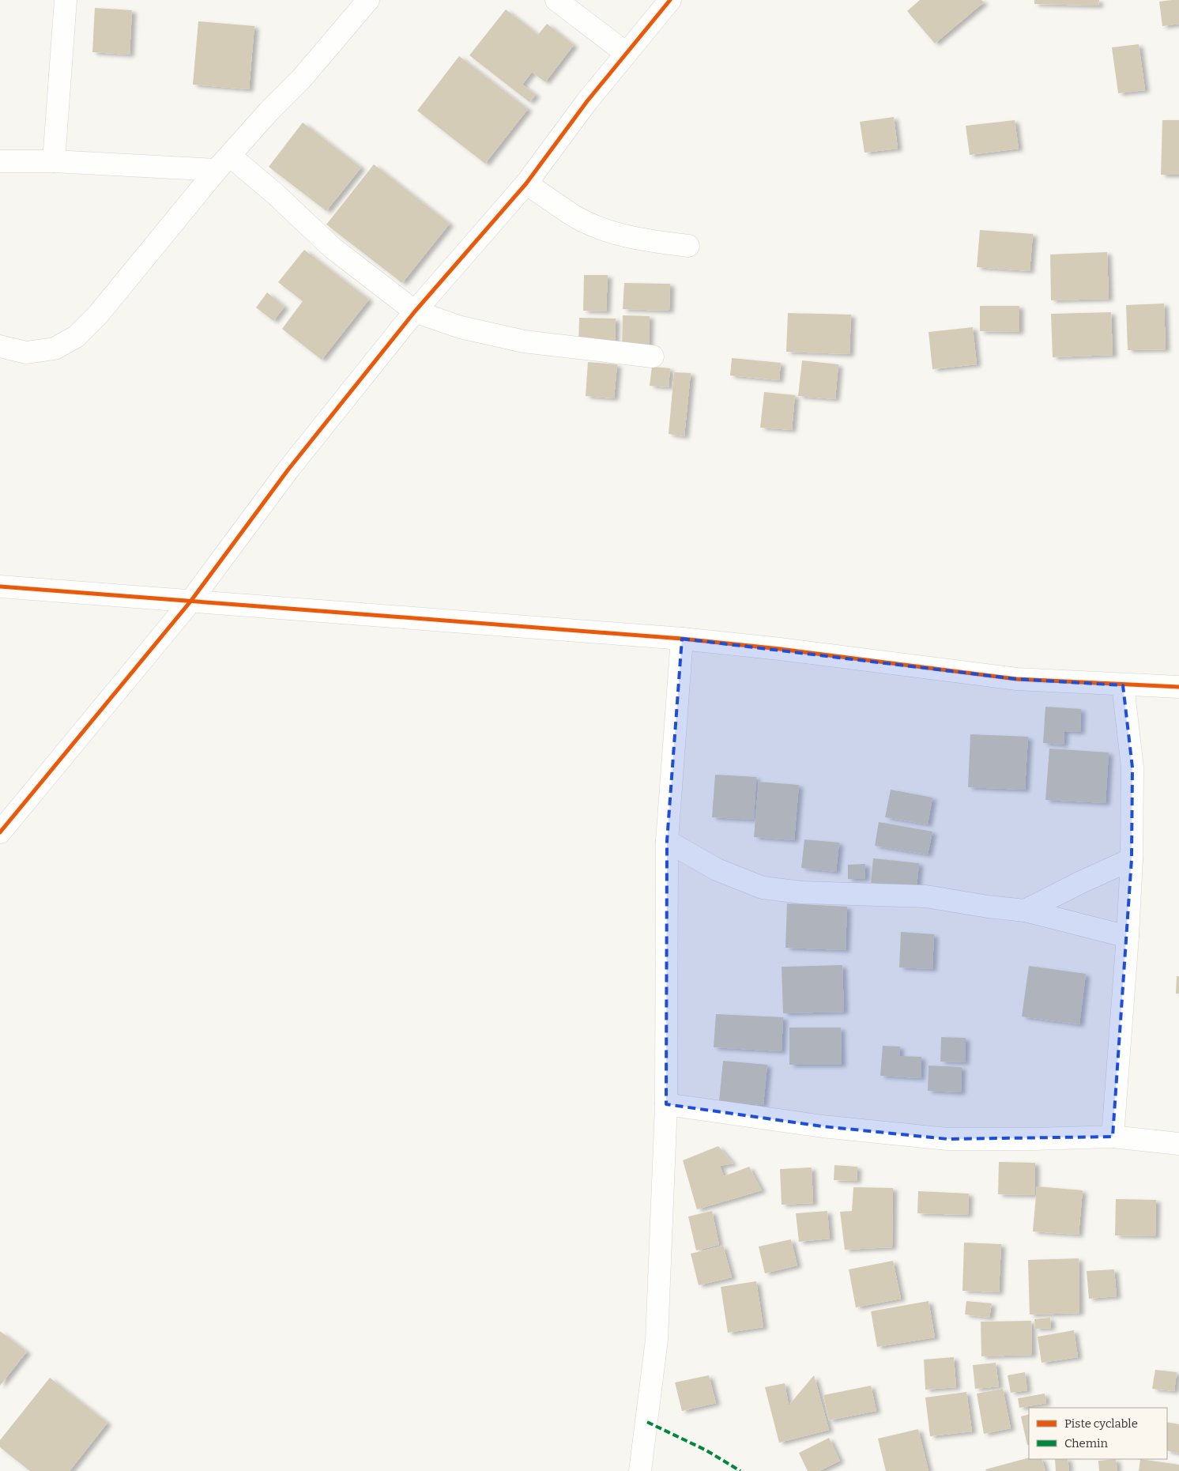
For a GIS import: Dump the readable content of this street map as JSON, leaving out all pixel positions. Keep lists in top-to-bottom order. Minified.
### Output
{"legend":["Piste cyclable","Chemin"]}
